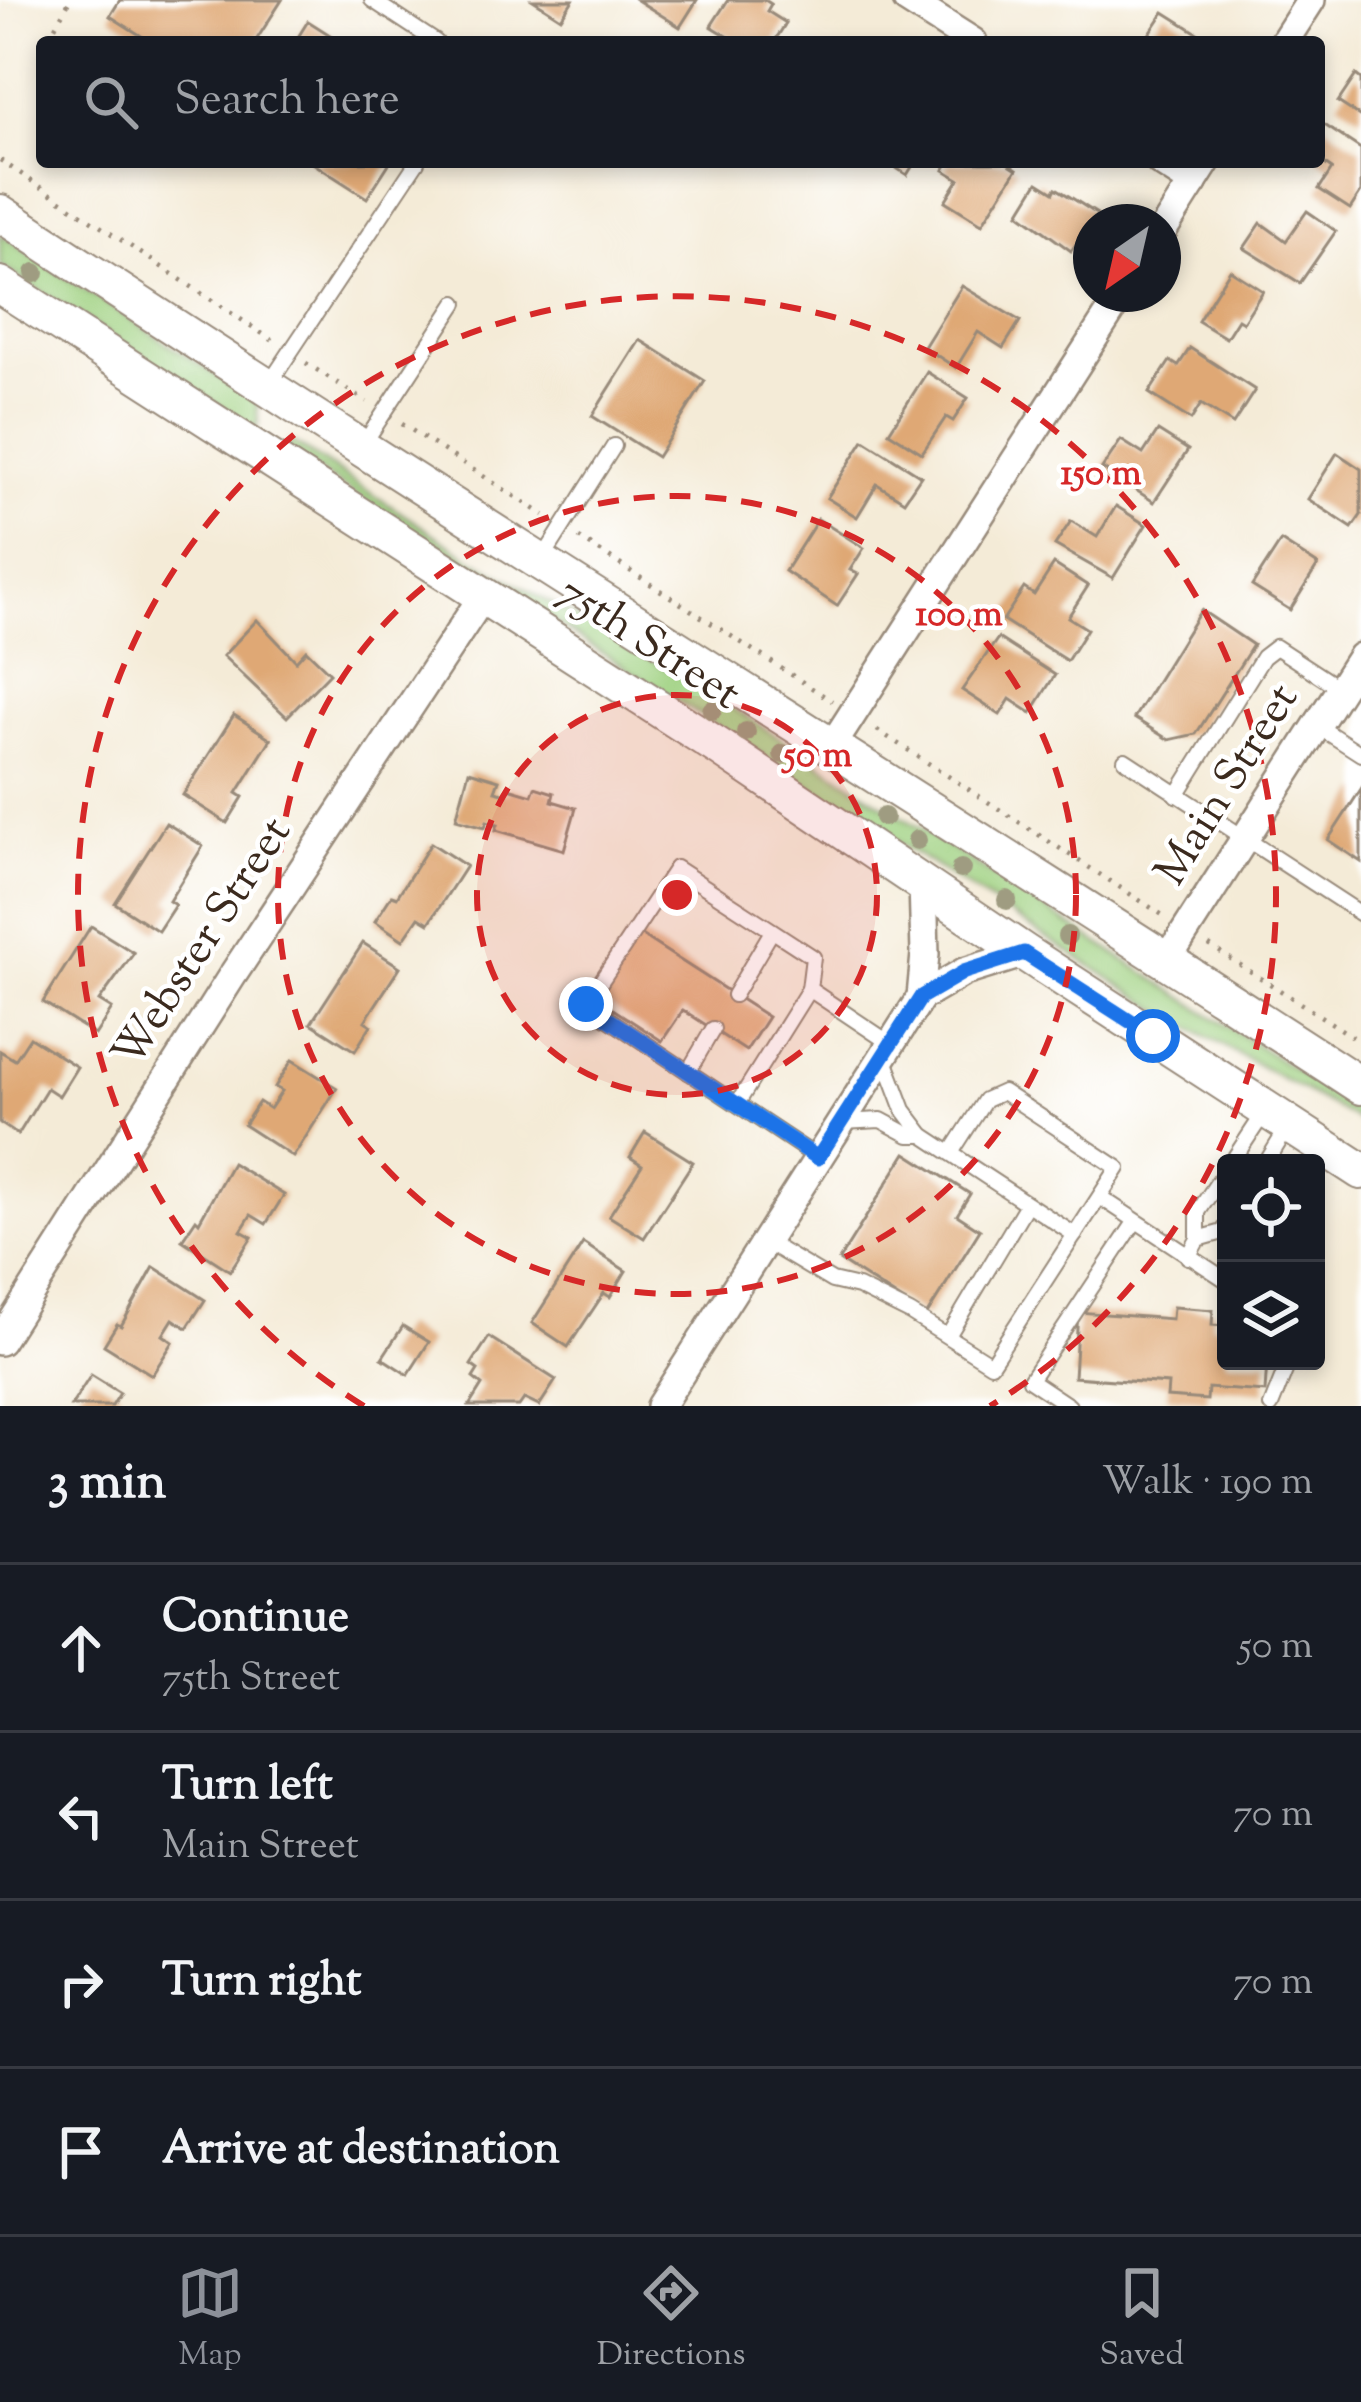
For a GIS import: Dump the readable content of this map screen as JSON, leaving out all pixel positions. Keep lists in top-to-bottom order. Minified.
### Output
{"streets":{"main road":["75th Street"],"street":["Main Street","Webster Street"]},"crossings":[["75th Street","Main Street"],["75th Street","Webster Street"]],"north":"bottom left","page":{"search":"Search here","heading":["3 min","Walk · 190 m"],"list":[["Continue","75th Street","50 m"],["Turn left","Main Street","70 m"],["Turn right","70 m"],"Arrive at destination"],"nav":["Map","Directions","Saved"]},"rings":["150 m","100 m","50 m"]}
